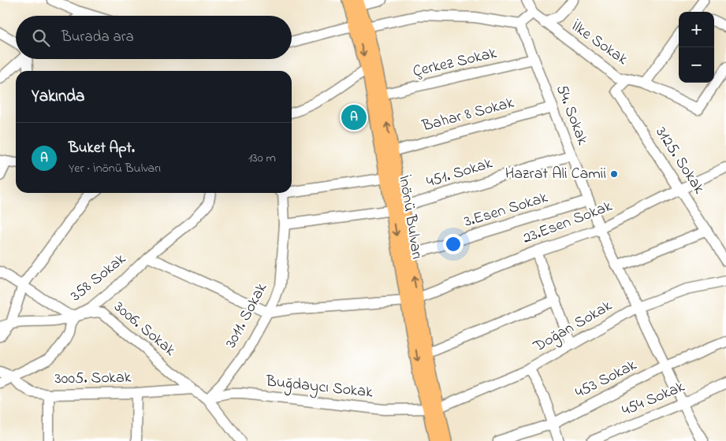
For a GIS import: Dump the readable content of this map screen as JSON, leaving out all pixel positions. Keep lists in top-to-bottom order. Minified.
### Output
{"streets":{"main road":["İnönü Bulvarı"],"street":["İlke Sokak","Çerkez Sokak","Bahar 8 Sokak","54. Sokak","3125. Sokak","451. Sokak","3.Esen Sokak","23.Esen Sokak","358 Sokak","3011. Sokak","Doğan Sokak","3006. Sokak","3005. Sokak","453 Sokak","Buğdaycı Sokak","454 Sokak"]},"crossings":[["İlke Sokak","3125. Sokak"],["Çerkez Sokak","54. Sokak"],["Bahar 8 Sokak","54. Sokak"],["54. Sokak","451. Sokak"],["54. Sokak","3.Esen Sokak"],["54. Sokak","23.Esen Sokak"],["54. Sokak","Doğan Sokak"],["54. Sokak","453 Sokak"],["54. Sokak","454 Sokak"],["3125. Sokak","23.Esen Sokak"],["451. Sokak","İnönü Bulvarı"],["451. Sokak","3011. Sokak"],["İnönü Bulvarı","23.Esen Sokak"],["İnönü Bulvarı","Doğan Sokak"],["İnönü Bulvarı","Buğdaycı Sokak"],["23.Esen Sokak","3011. Sokak"],["358 Sokak","3006. Sokak"],["358 Sokak","3005. Sokak"],["3011. Sokak","3006. Sokak"],["3011. Sokak","Buğdaycı Sokak"],["Doğan Sokak","Buğdaycı Sokak"],["3006. Sokak","3005. Sokak"],["3006. Sokak","Buğdaycı Sokak"]],"places":["Hazrat Ali Camii"],"page":{"map_buttons":["+","−"],"search":"Burada ara","heading":"Yakında","pins":"A","list":[{"mark":"A","name":"Buket Apt.","note":"Yer · İnönü Bulvarı","value":"130 m"}]}}
